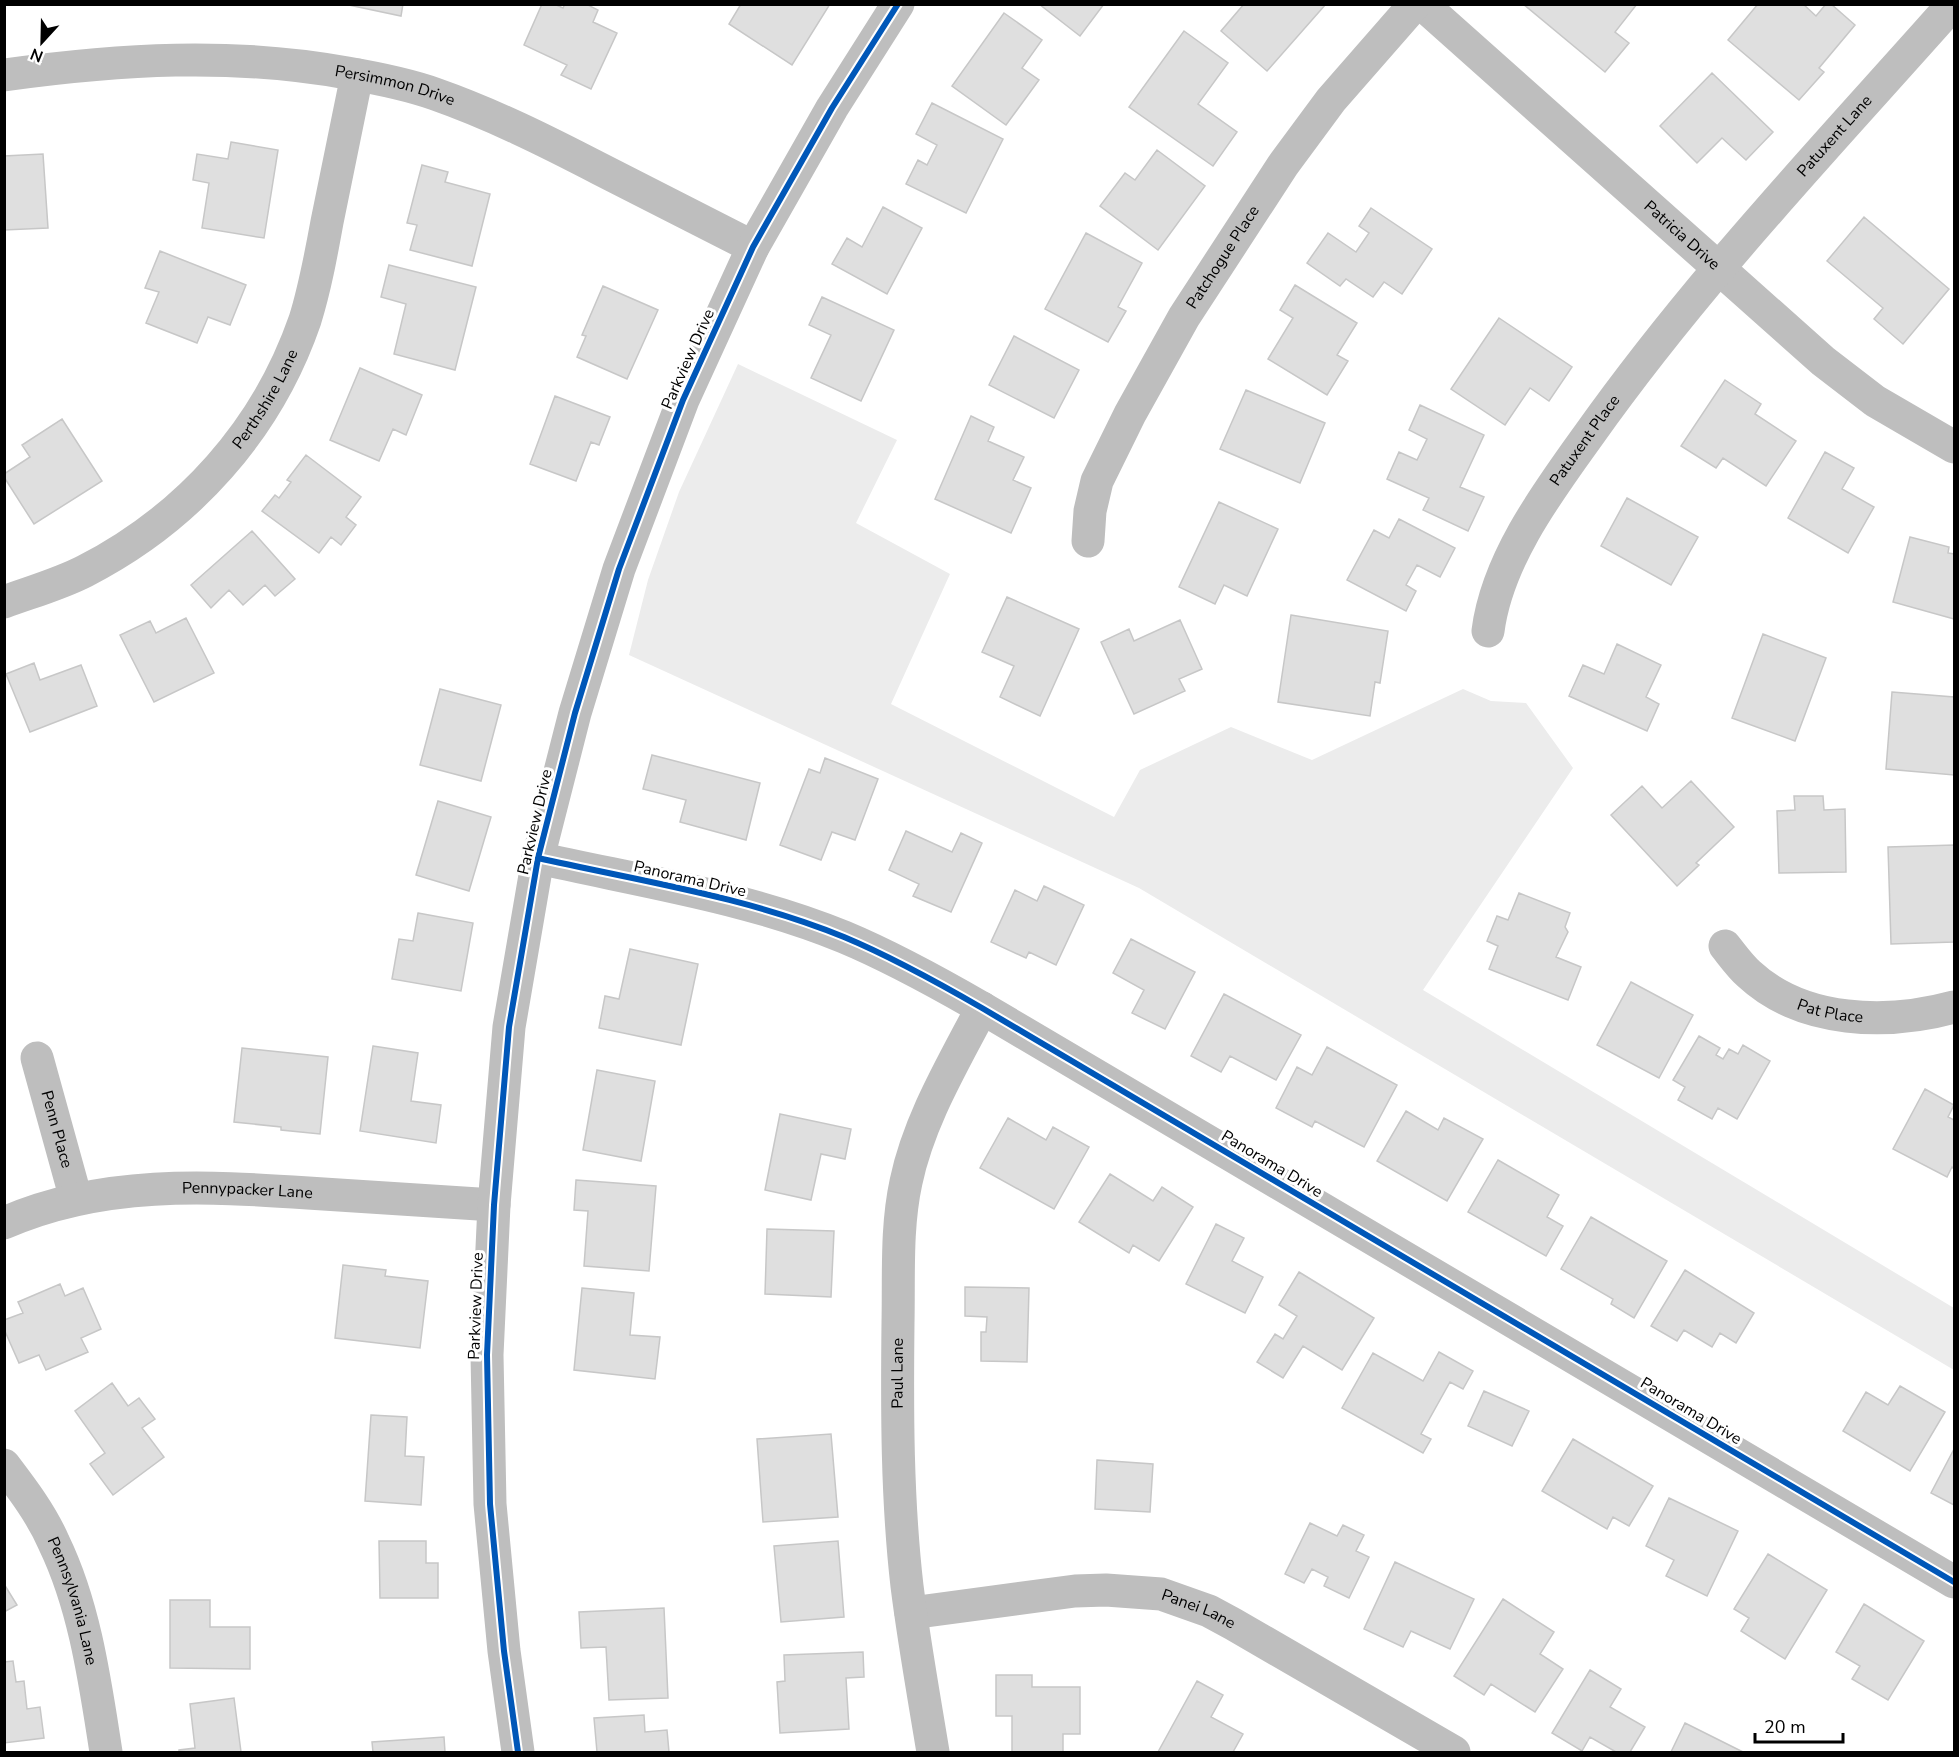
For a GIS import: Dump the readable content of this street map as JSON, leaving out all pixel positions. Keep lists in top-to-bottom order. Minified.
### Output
{"streets":{"street":["Persimmon Drive","Patuxent Lane","Patricia Drive","Patchogue Place","Parkview Drive","Perthshire Lane","Patuxent Place","Panorama Drive","Pat Place","Penn Place","Pennypacker Lane","Paul Lane","Pennsylvania Lane","Panei Lane"]},"crossings":[["Persimmon Drive","Parkview Drive"],["Persimmon Drive","Perthshire Lane"],["Patuxent Lane","Patricia Drive"],["Patuxent Lane","Patuxent Place"],["Patricia Drive","Patuxent Place"],["Parkview Drive","Panorama Drive"],["Parkview Drive","Pennypacker Lane"],["Panorama Drive","Paul Lane"],["Penn Place","Pennypacker Lane"],["Paul Lane","Panei Lane"]],"scale_bar":"20 m","north":"bottom"}
